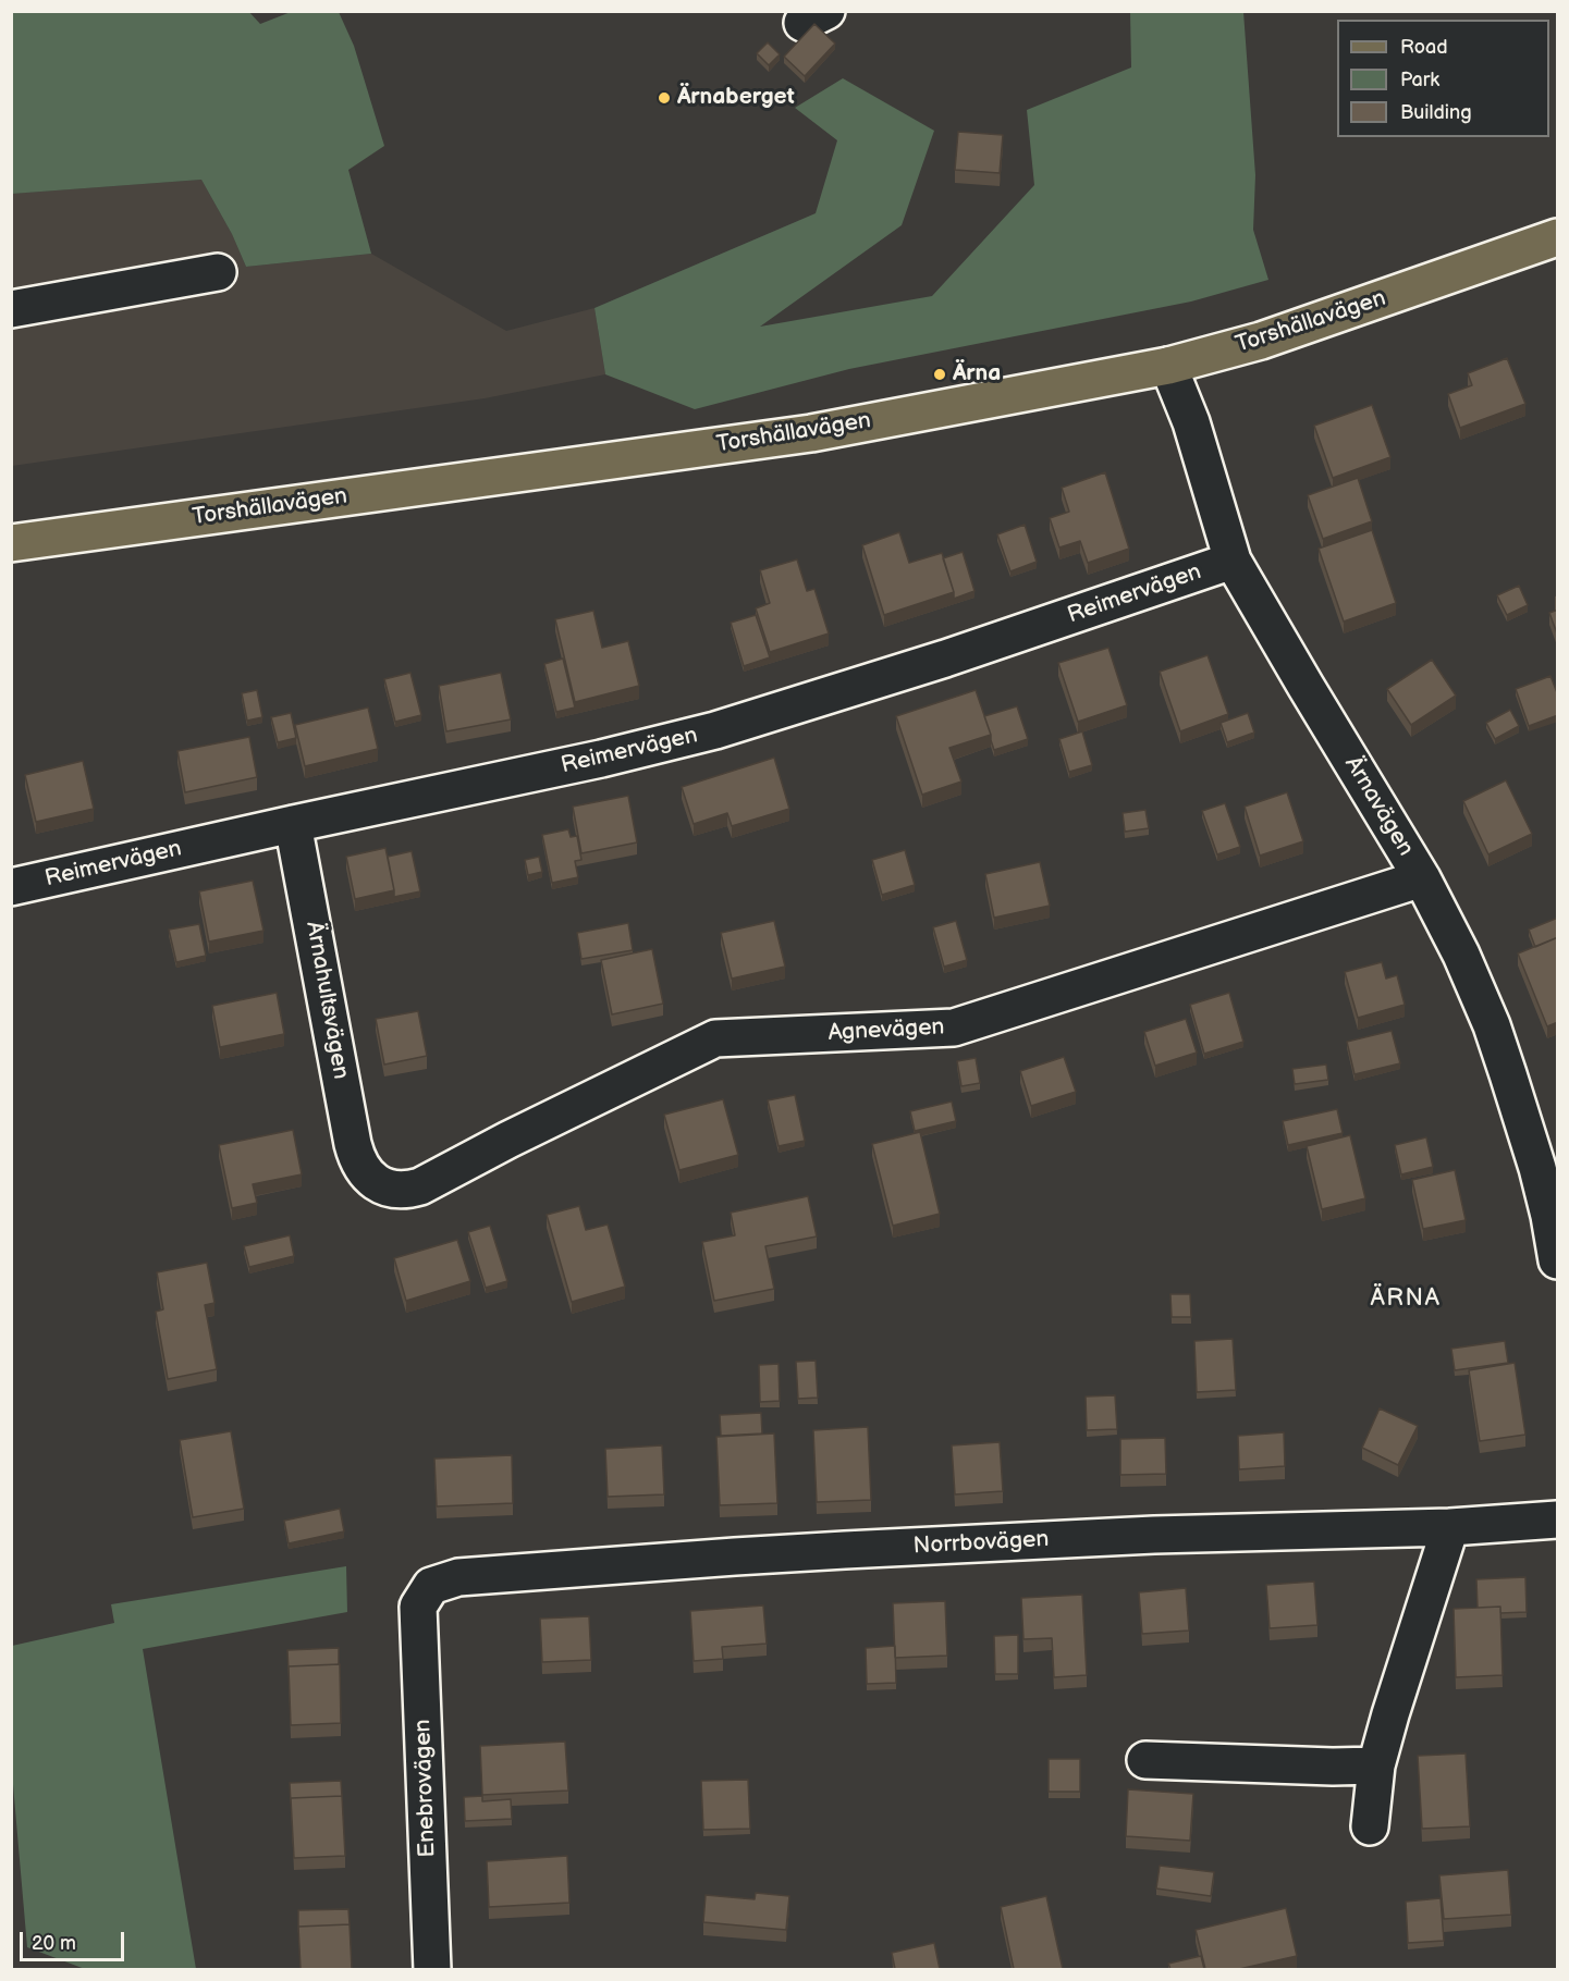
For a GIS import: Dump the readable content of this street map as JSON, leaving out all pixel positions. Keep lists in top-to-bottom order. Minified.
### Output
{"streets":{"main road":["Torshällavägen"],"street":["Reimervägen","Ärnavägen","Ärnahultsvägen","Agnevägen","Norrbovägen","Enebrovägen"]},"crossings":[["Torshällavägen","Ärnavägen"],["Reimervägen","Ärnavägen"],["Reimervägen","Ärnahultsvägen"],["Ärnavägen","Agnevägen"],["Ärnahultsvägen","Agnevägen"],["Norrbovägen","Enebrovägen"]],"districts":["ÄRNA"],"places":["Ärnaberget","Ärna"],"legend":["Road","Park","Building"],"scale_bar":"20 m"}
